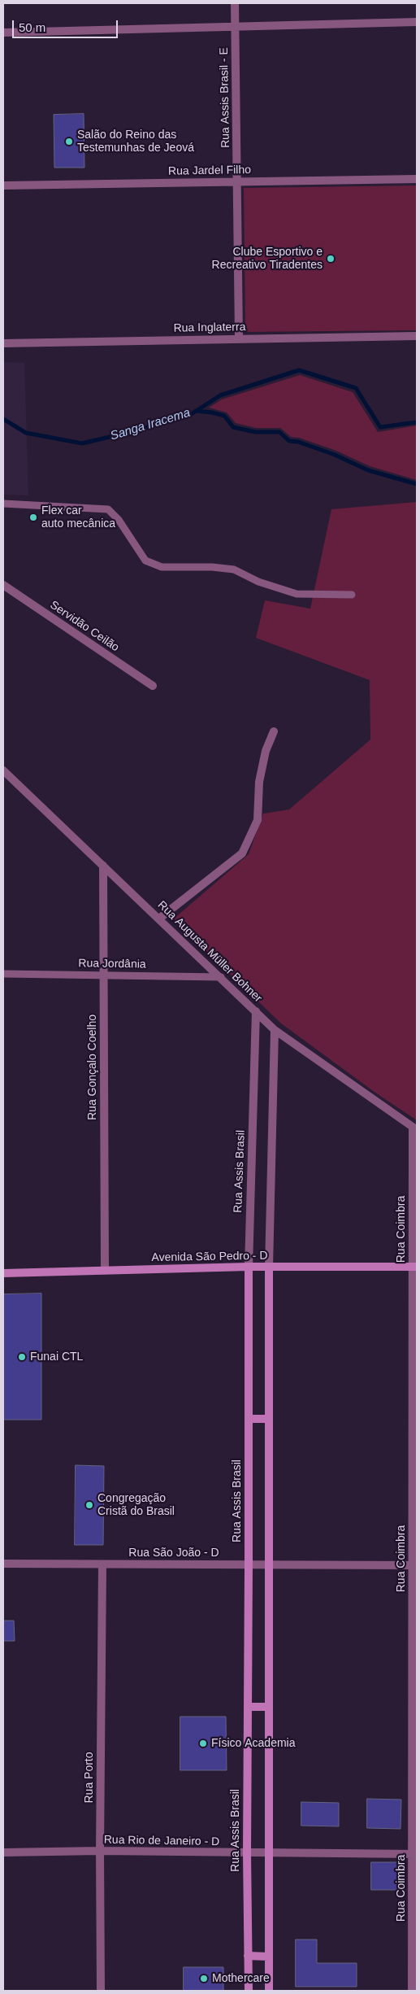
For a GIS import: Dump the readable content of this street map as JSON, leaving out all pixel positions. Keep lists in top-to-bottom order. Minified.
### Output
{"streets":{"street":["Rua Assis Brasil - E","Rua Jardel Filho","Rua Inglaterra","Servidão Ceilão","Rua Augusta Müller Bohner","Rua Gonçalo Coelho","Rua Assis Brasil","Rua Coimbra","Avenida São Pedro - D","Rua São João - D","Rua Porto","Rua Rio de Janeiro - D"],"lane":["Rua Jordânia"]},"crossings":[["Rua Assis Brasil - E","Rua Jardel Filho"],["Rua Assis Brasil - E","Rua Inglaterra"],["Rua Augusta Müller Bohner","Rua Jordânia"],["Rua Augusta Müller Bohner","Rua Gonçalo Coelho"],["Rua Augusta Müller Bohner","Rua Assis Brasil"],["Rua Augusta Müller Bohner","Rua Coimbra"],["Rua Jordânia","Rua Gonçalo Coelho"],["Rua Gonçalo Coelho","Avenida São Pedro - D"],["Rua Assis Brasil","Avenida São Pedro - D"],["Rua Assis Brasil","Rua São João - D"],["Rua Assis Brasil","Rua Rio de Janeiro - D"],["Rua Coimbra","Avenida São Pedro - D"],["Rua Coimbra","Rua São João - D"],["Rua Coimbra","Rua Rio de Janeiro - D"],["Rua São João - D","Rua Porto"],["Rua Porto","Rua Rio de Janeiro - D"]],"water":["Sanga Iracema"],"places":["Salão do Reino das Testemunhas de Jeová","Clube Esportivo e Recreativo Tiradentes","Flex car auto mecânica","Funai CTL","Congregação Cristã do Brasil","Físico Academia","Mothercare"],"scale_bar":"50 m"}
